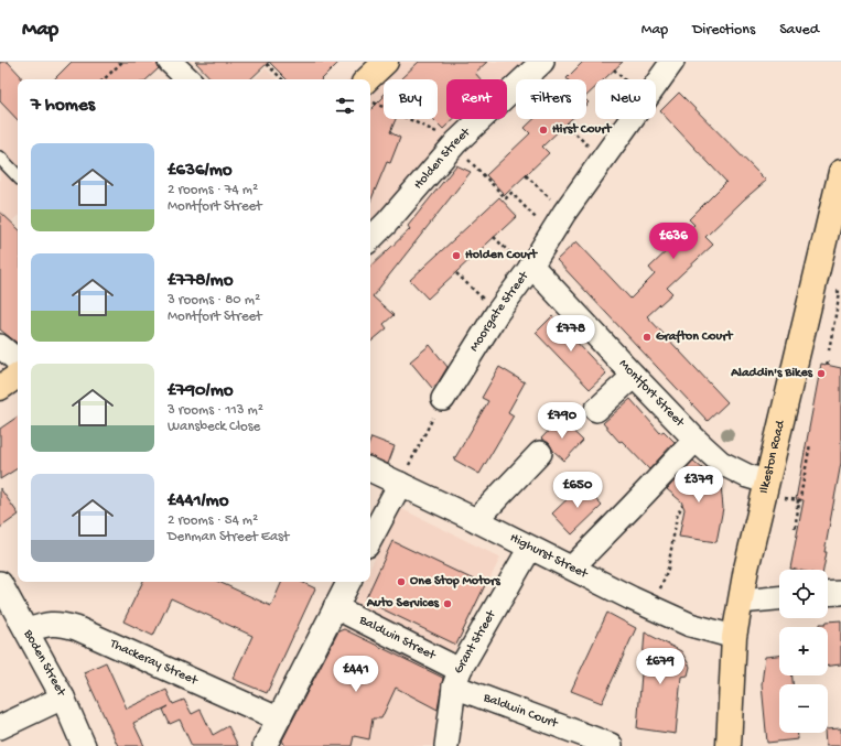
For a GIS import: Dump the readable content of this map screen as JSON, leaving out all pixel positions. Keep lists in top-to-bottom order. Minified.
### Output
{"streets":{"main road":["Ilkeston Road"],"street":["Holden Street","Moorgate Street","Montfort Street","Highurst Street","Baldwin Street","Grant Street","Boden Street","Thackeray Street","Baldwin Court"]},"crossings":[["Moorgate Street","Montfort Street"],["Montfort Street","Ilkeston Road"],["Ilkeston Road","Highurst Street"],["Highurst Street","Grant Street"],["Baldwin Street","Grant Street"],["Baldwin Street","Baldwin Court"],["Grant Street","Baldwin Court"],["Boden Street","Thackeray Street"]],"places":["Hirst Court","Holden Court","Grafton Court","Aladdin's Bikes","One Stop Motors","Auto Services"],"page":{"header":"Map","nav":["Map","Directions","Saved"],"chip":["Buy","Rent","Filters","New"],"heading":"7 homes","list":[{"name":"£636/mo","note":"2 rooms · 74 m² · Montfort Street"},{"name":"£778/mo","note":"3 rooms · 80 m² · Montfort Street"},{"name":"£790/mo","note":"3 rooms · 113 m² · Wansbeck Close"},{"name":"£441/mo","note":"2 rooms · 54 m² · Denman Street East"}],"price":["£636","£778","£790","£379","£650","£679","£441"],"map_buttons":["+","−"]}}
